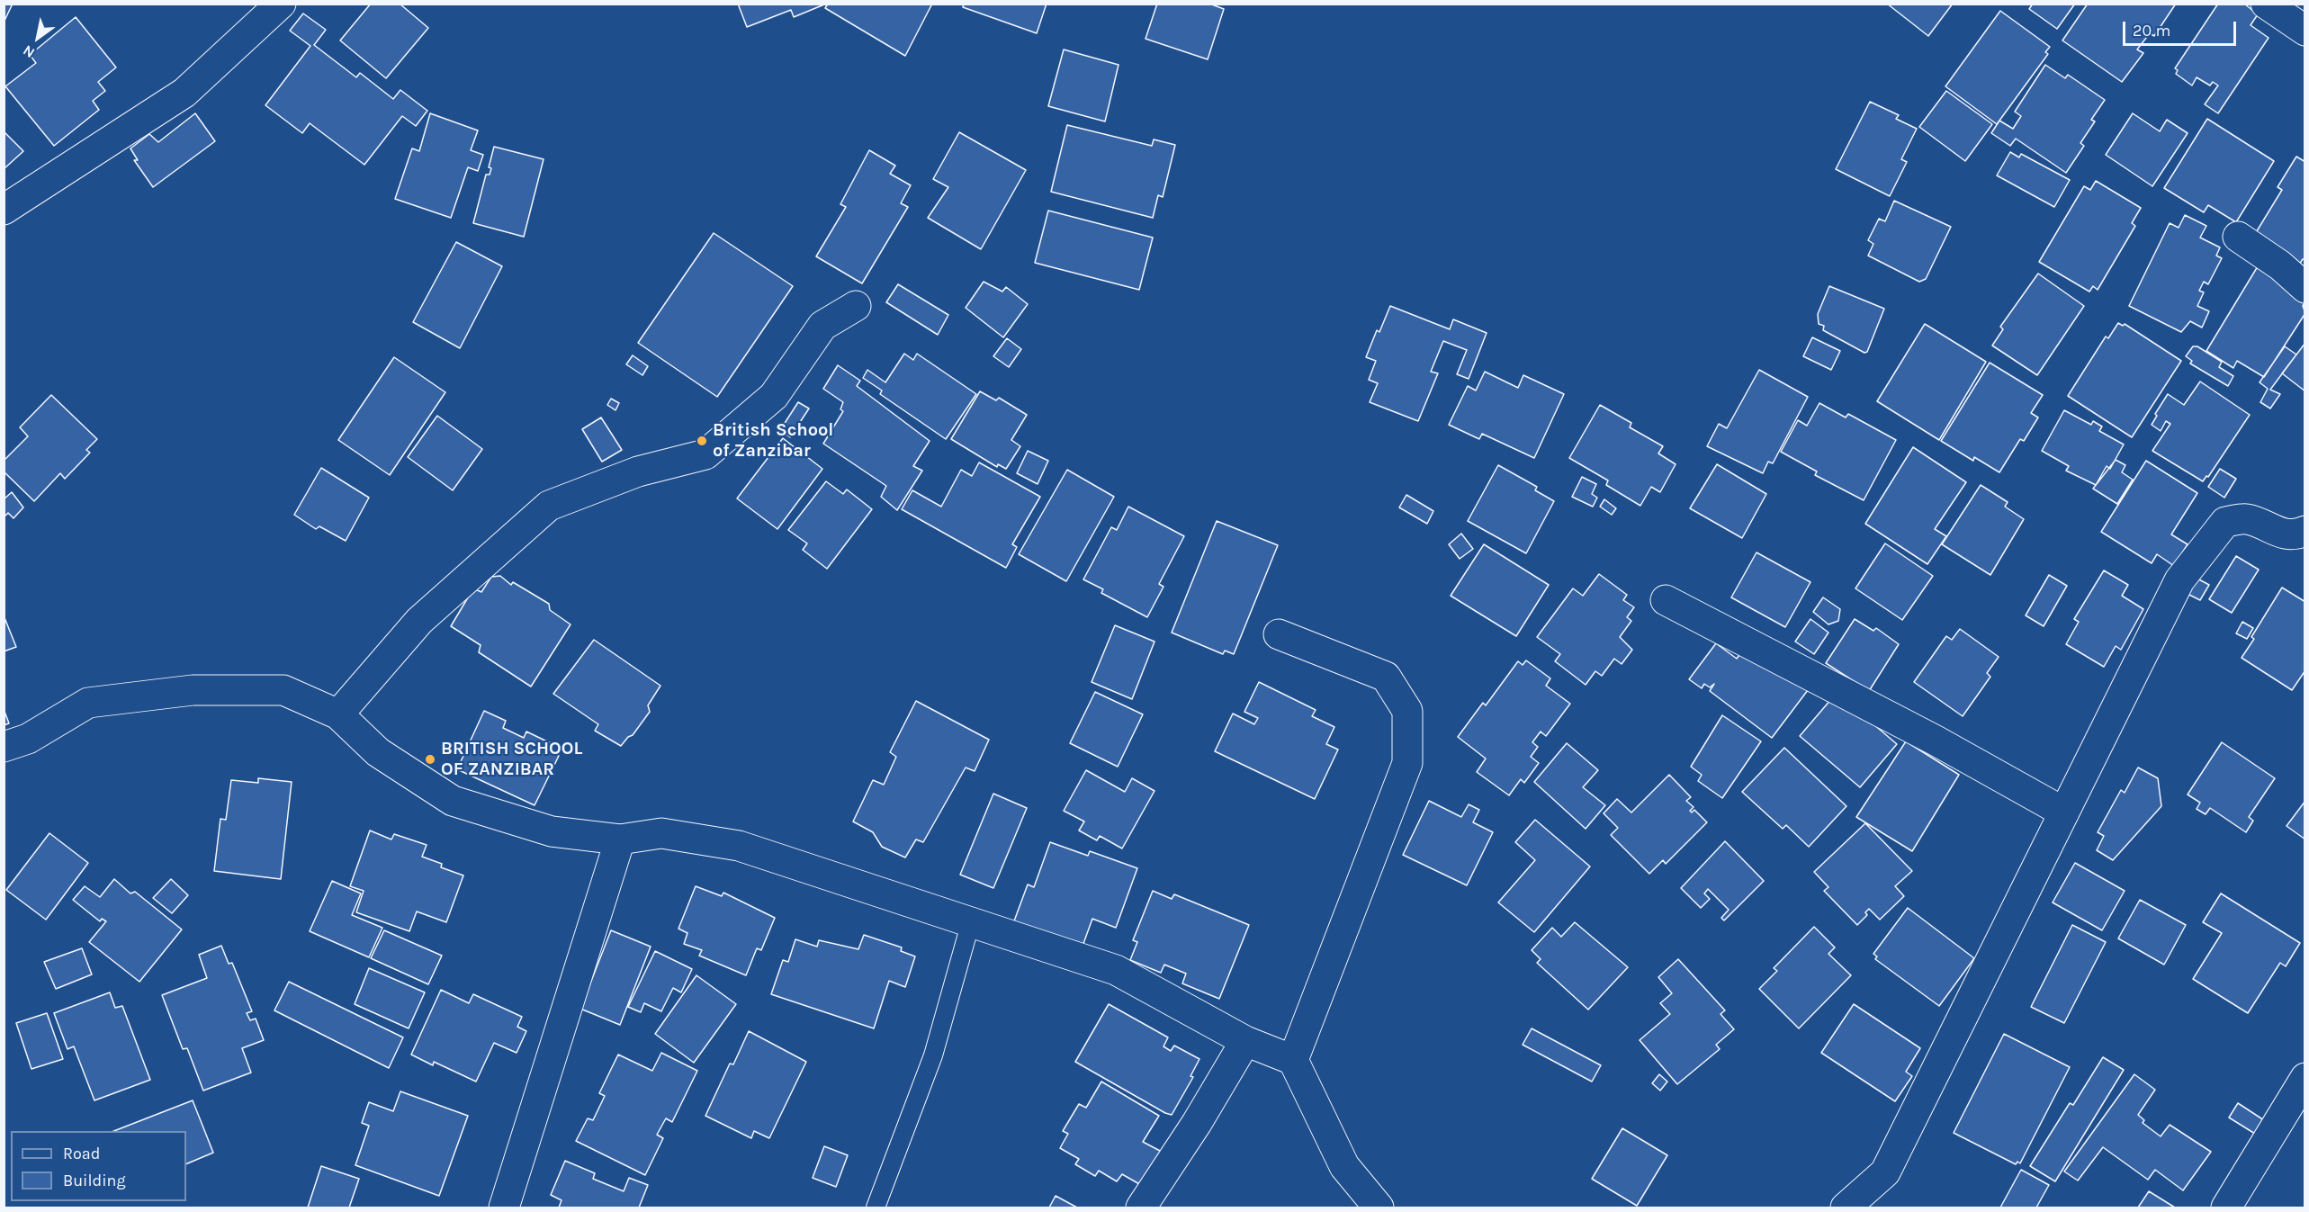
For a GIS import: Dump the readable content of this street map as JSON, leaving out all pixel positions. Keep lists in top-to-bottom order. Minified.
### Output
{"places":["British School of Zanzibar","BRITISH SCHOOL OF ZANZIBAR"],"legend":["Road","Building"],"scale_bar":"20 m","north":"bottom left"}
